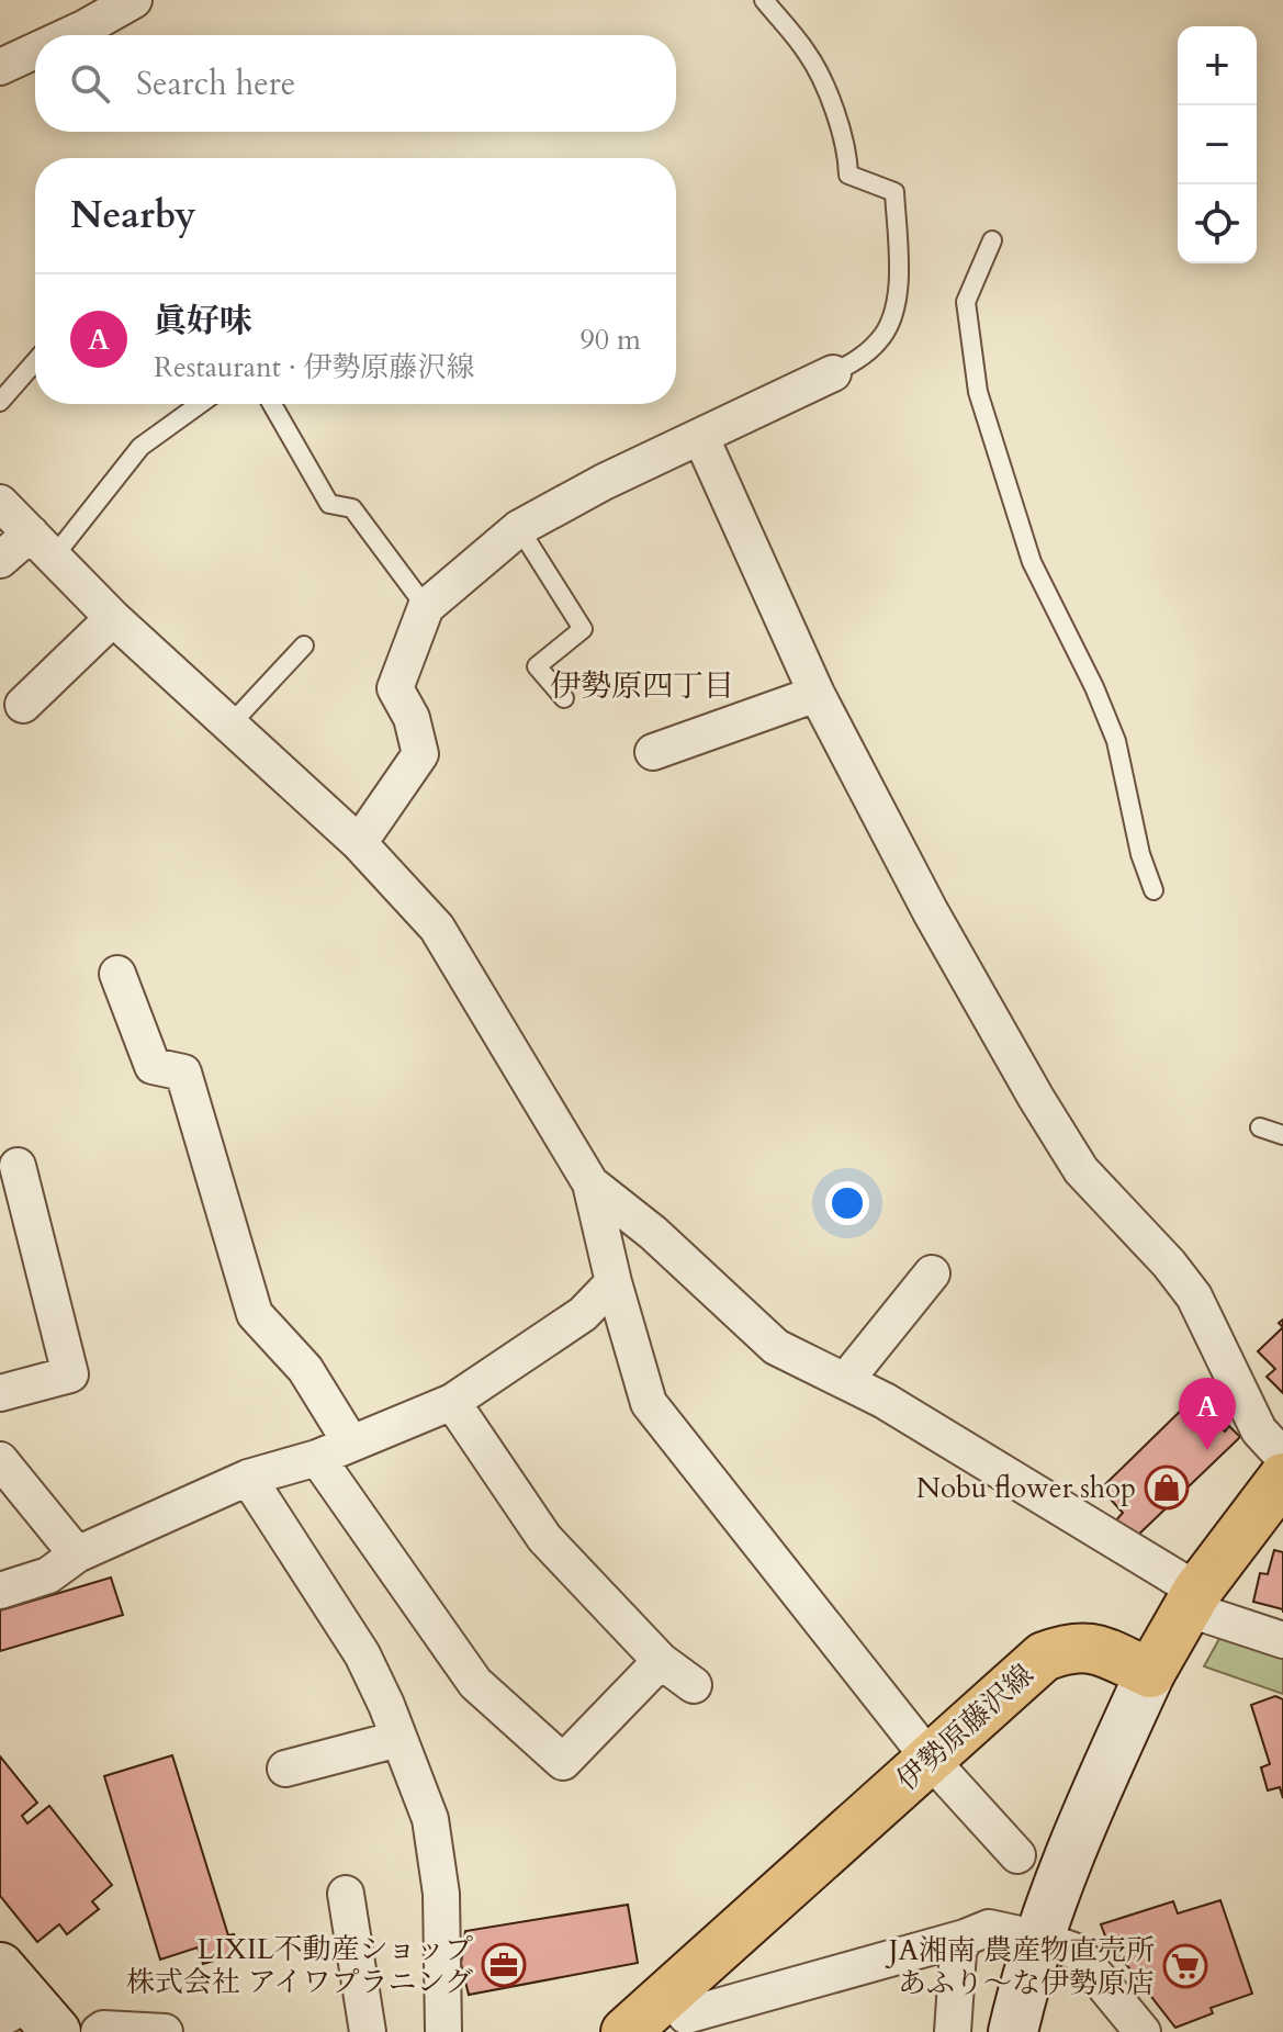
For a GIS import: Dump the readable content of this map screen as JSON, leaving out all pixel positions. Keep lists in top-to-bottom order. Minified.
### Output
{"streets":{"main road":["伊勢原藤沢線"]},"districts":["伊勢原四丁目"],"places":{"shop":["Nobu flower shop"],"office":["LIXIL不動産ショップ 株式会社 アイワプラニング"],"supermarket":["JA湘南 農産物直売所 あふり～な伊勢原店"]},"page":{"map_buttons":["+","−"],"search":"Search here","heading":"Nearby","list":[{"mark":"A","name":"眞好味","note":"Restaurant · 伊勢原藤沢線","value":"90 m"}],"pins":"A"}}
